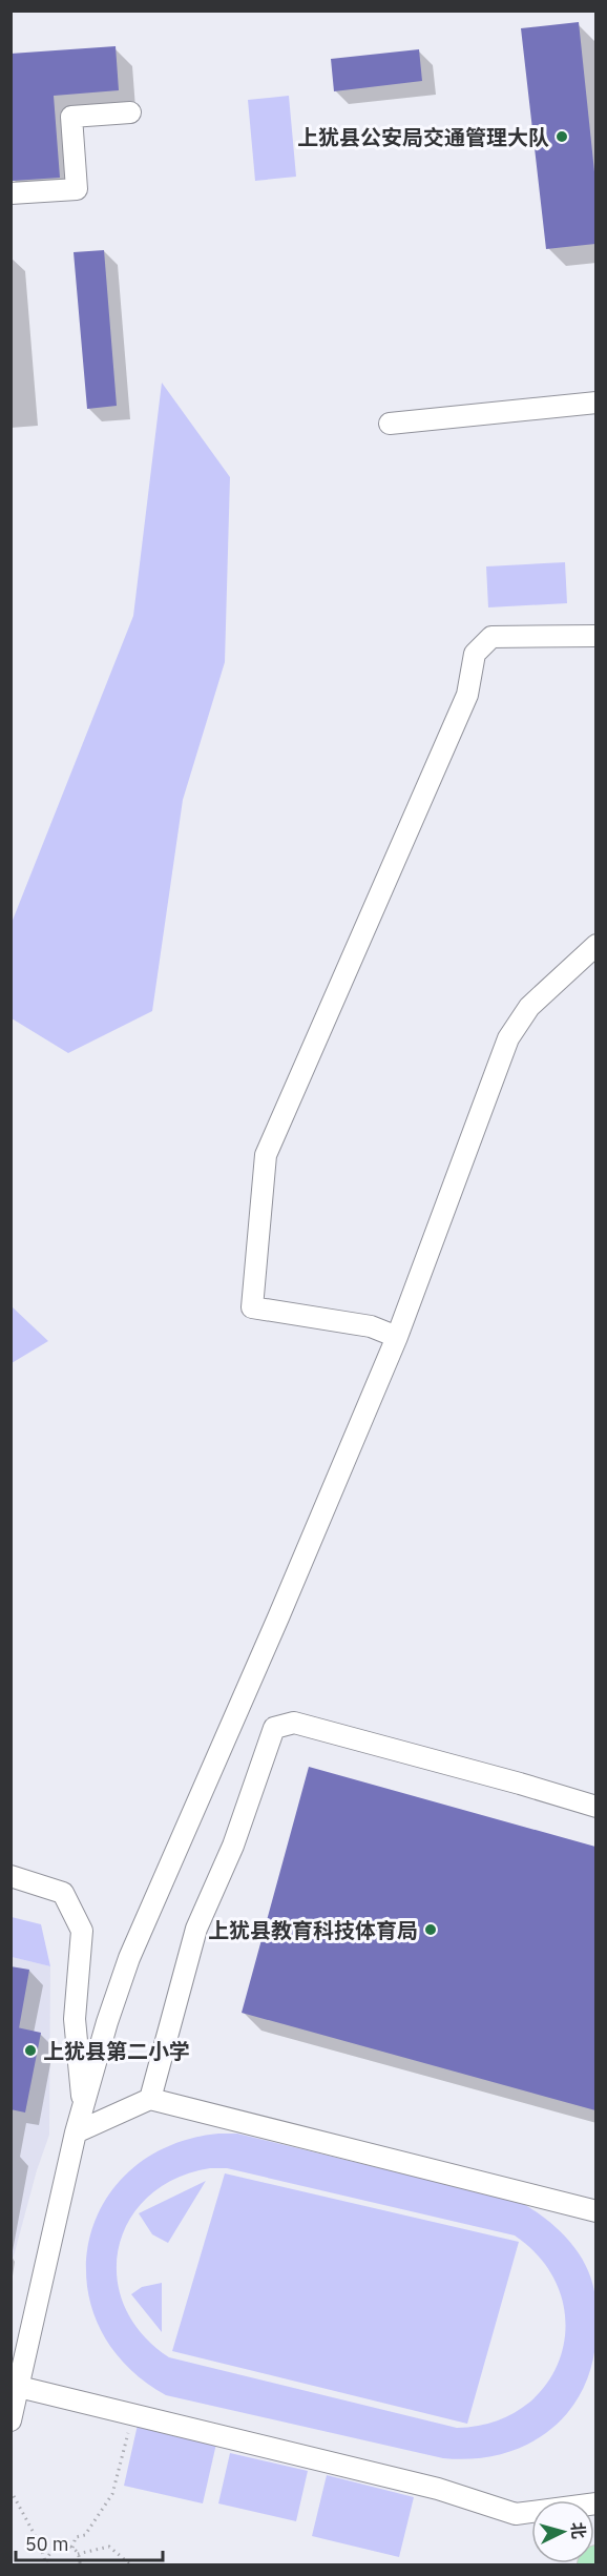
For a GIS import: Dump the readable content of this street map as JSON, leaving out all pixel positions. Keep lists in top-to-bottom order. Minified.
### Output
{"places":["上犹县公安局交通管理大队","上犹县教育科技体育局","上犹县第二小学"],"scale_bar":"50 m","north":"right"}
